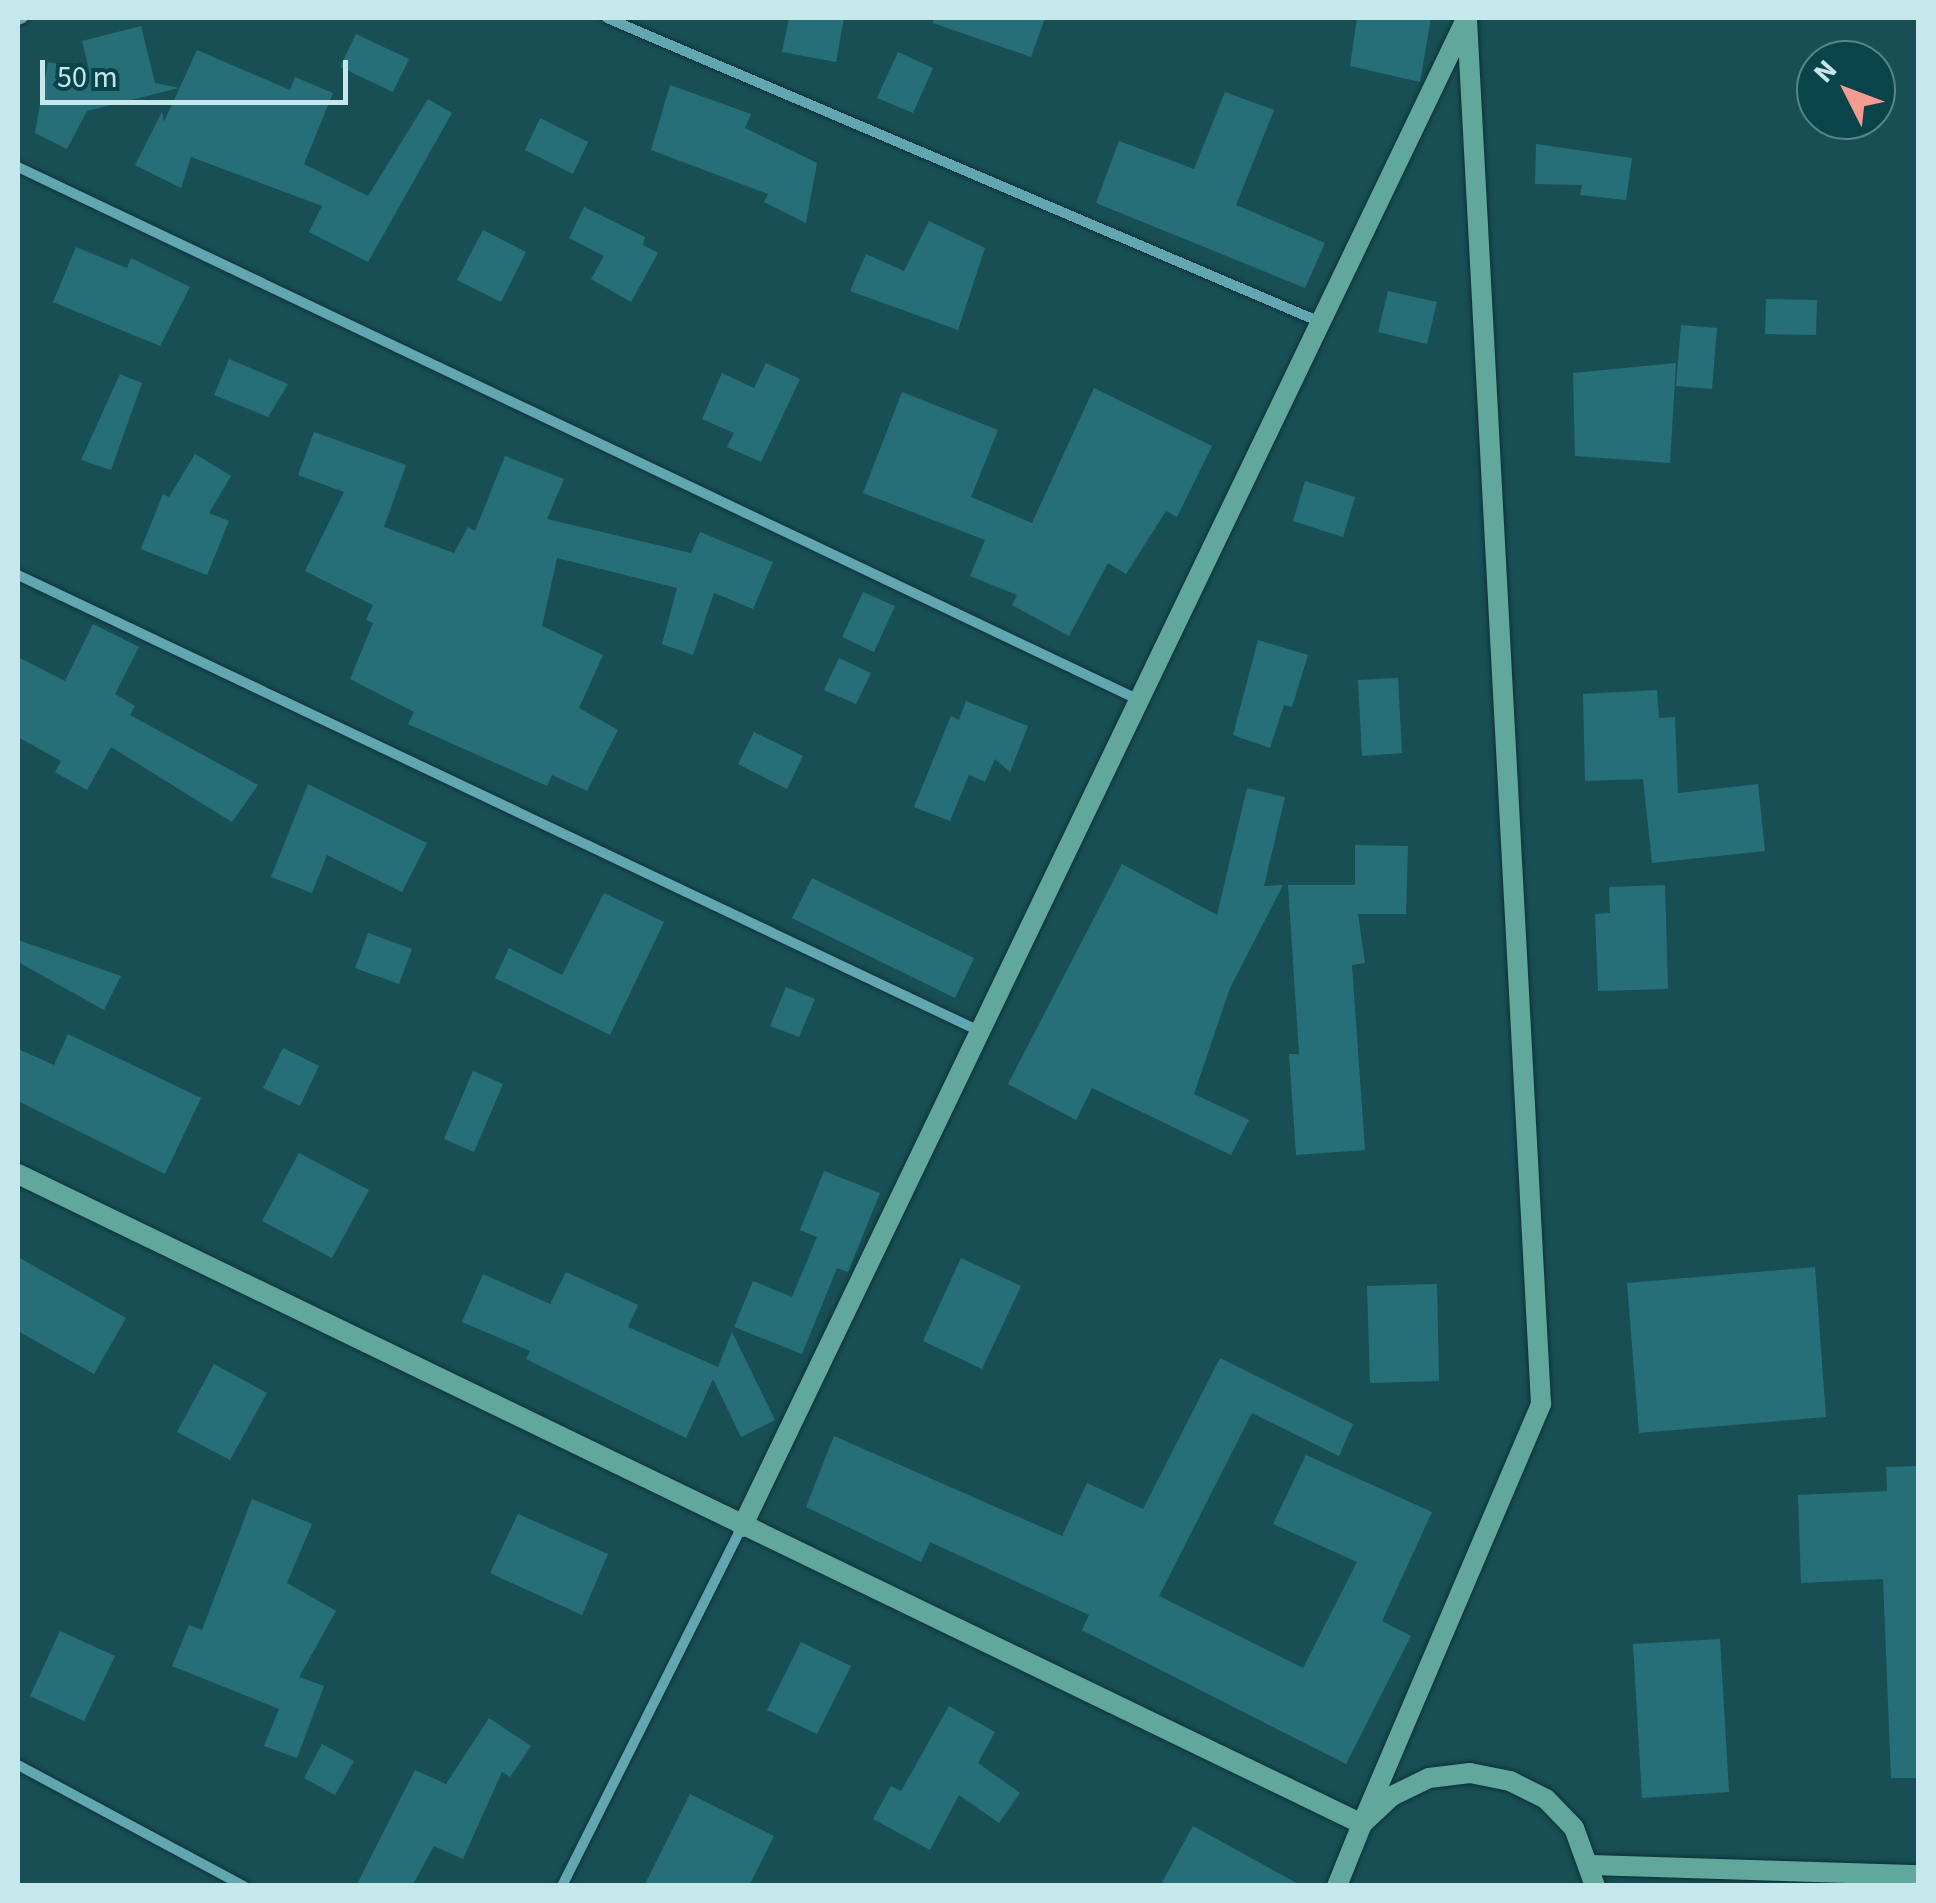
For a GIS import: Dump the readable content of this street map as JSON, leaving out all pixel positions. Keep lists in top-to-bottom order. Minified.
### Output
{"scale_bar":"50 m","north":"top left"}
